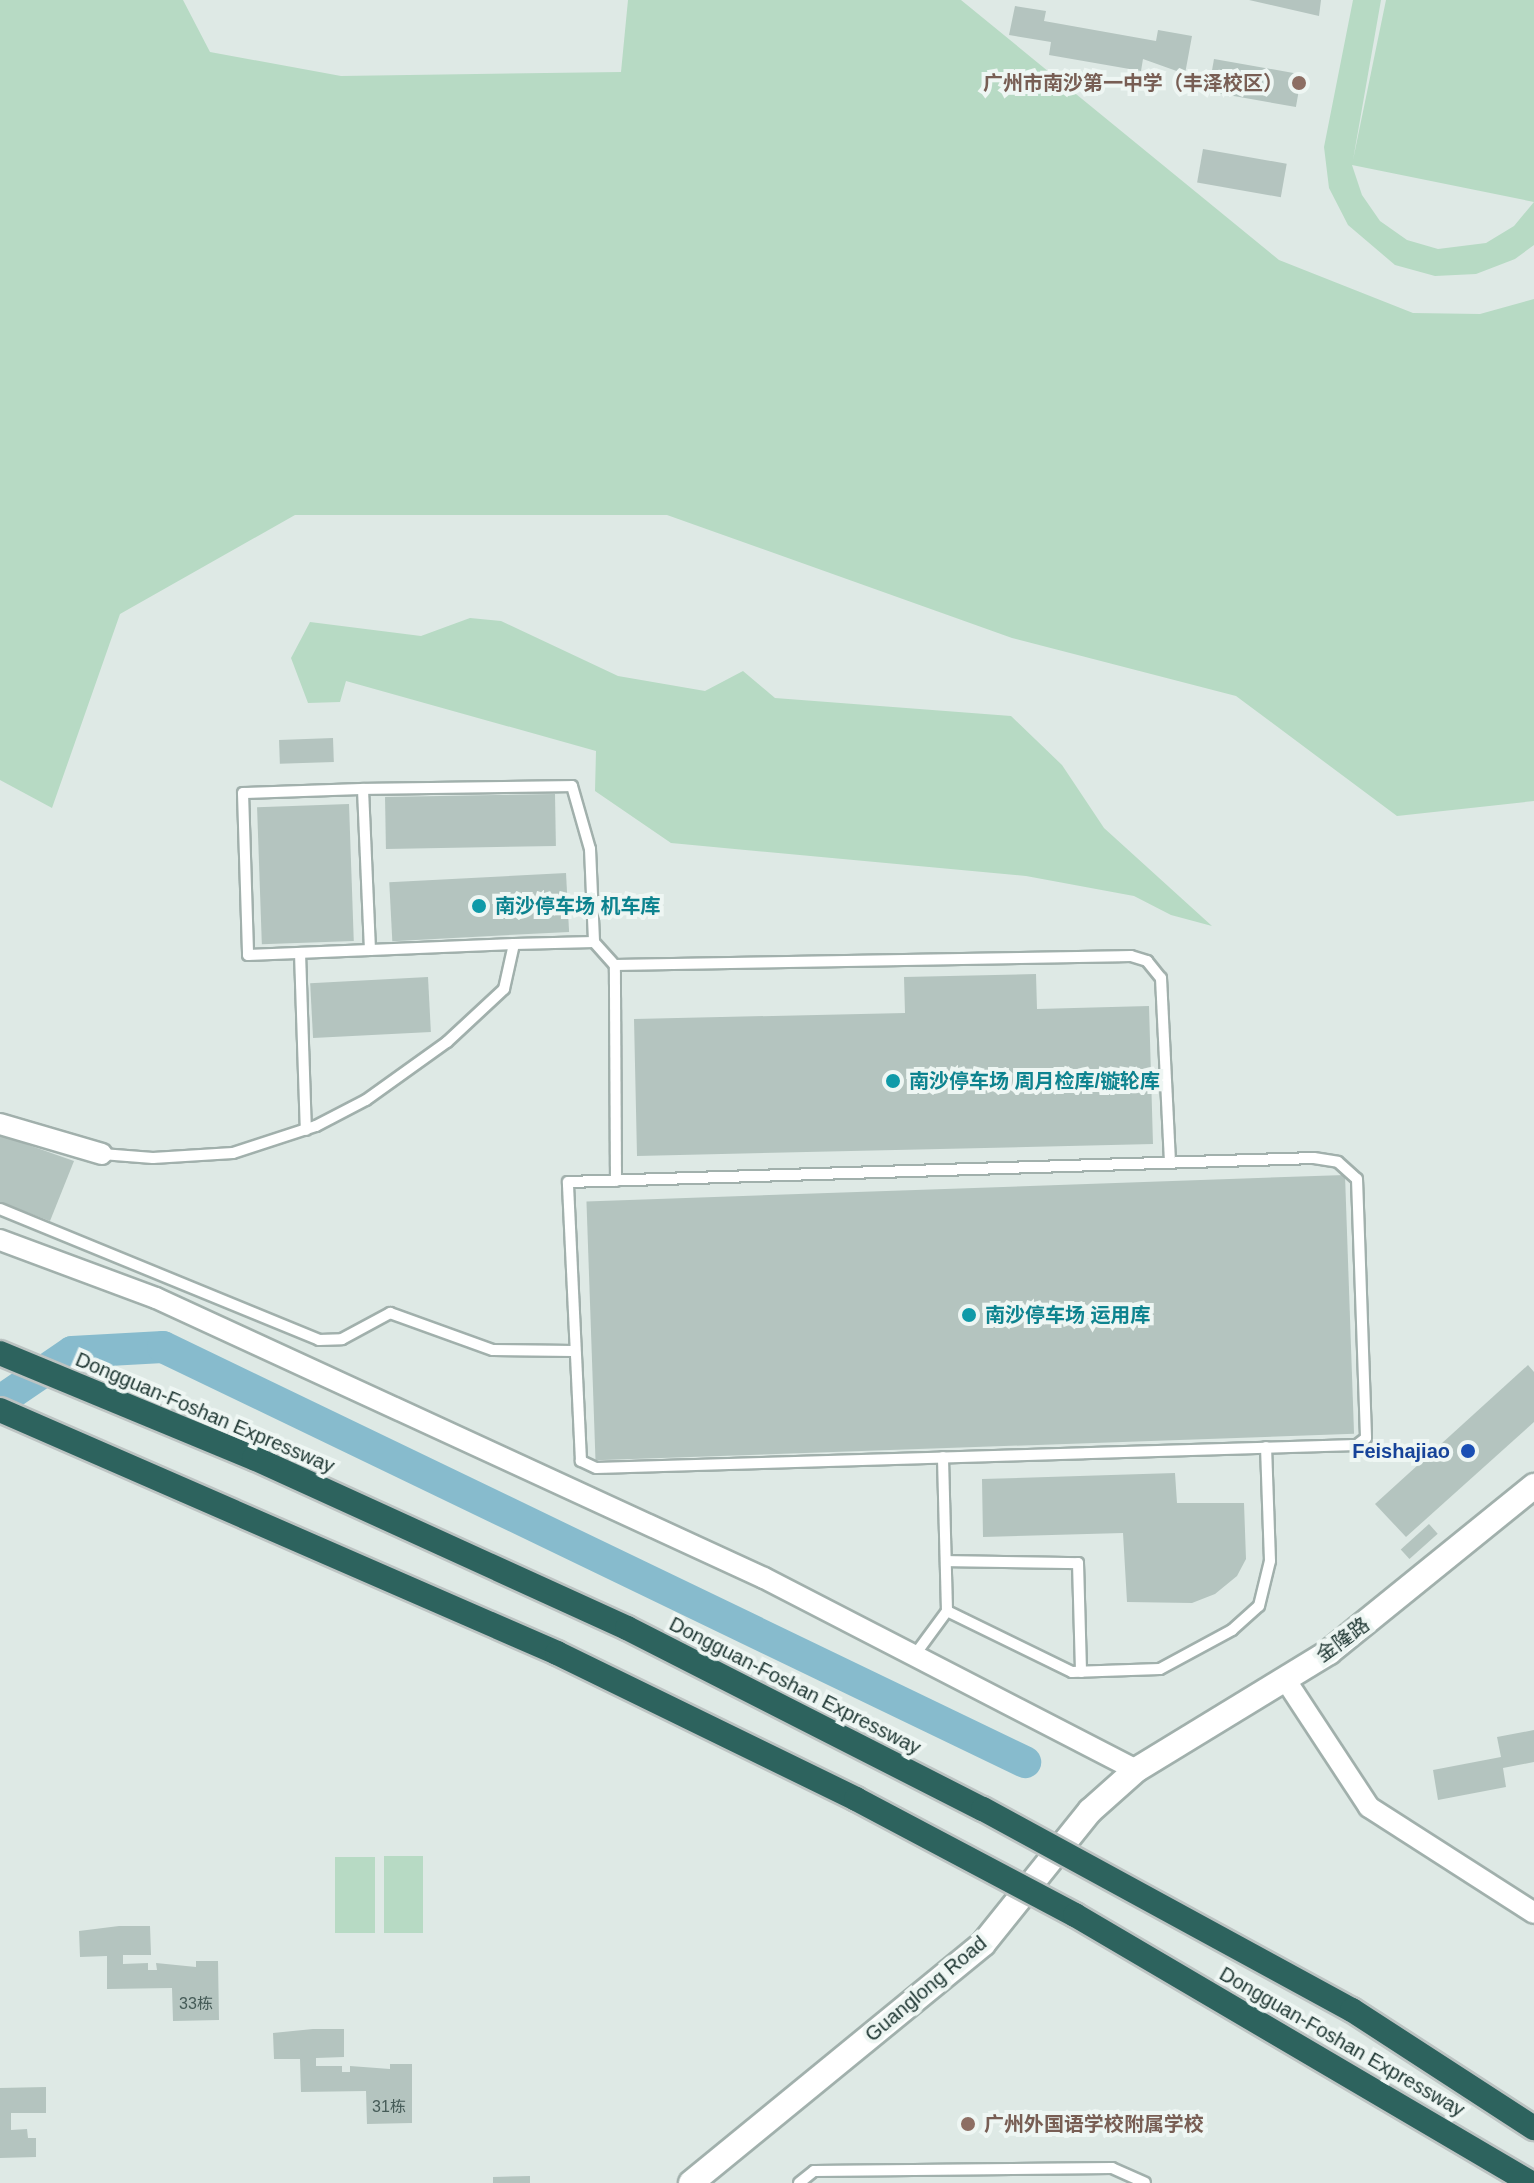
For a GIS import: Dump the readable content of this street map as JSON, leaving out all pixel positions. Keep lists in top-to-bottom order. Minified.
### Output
{"streets":{"highway":["Dongguan-Foshan Expressway"],"main road":["金隆路","Guanglong Road"]},"crossings":[["金隆路","Guanglong Road"]],"places":["广州市南沙第一中学（丰泽校区）","南沙停车场 机车库","南沙停车场 周月检库/镟轮库","南沙停车场 运用库","Feishajiao","广州外国语学校附属学校"],"house_numbers":["33栋","31栋"]}
